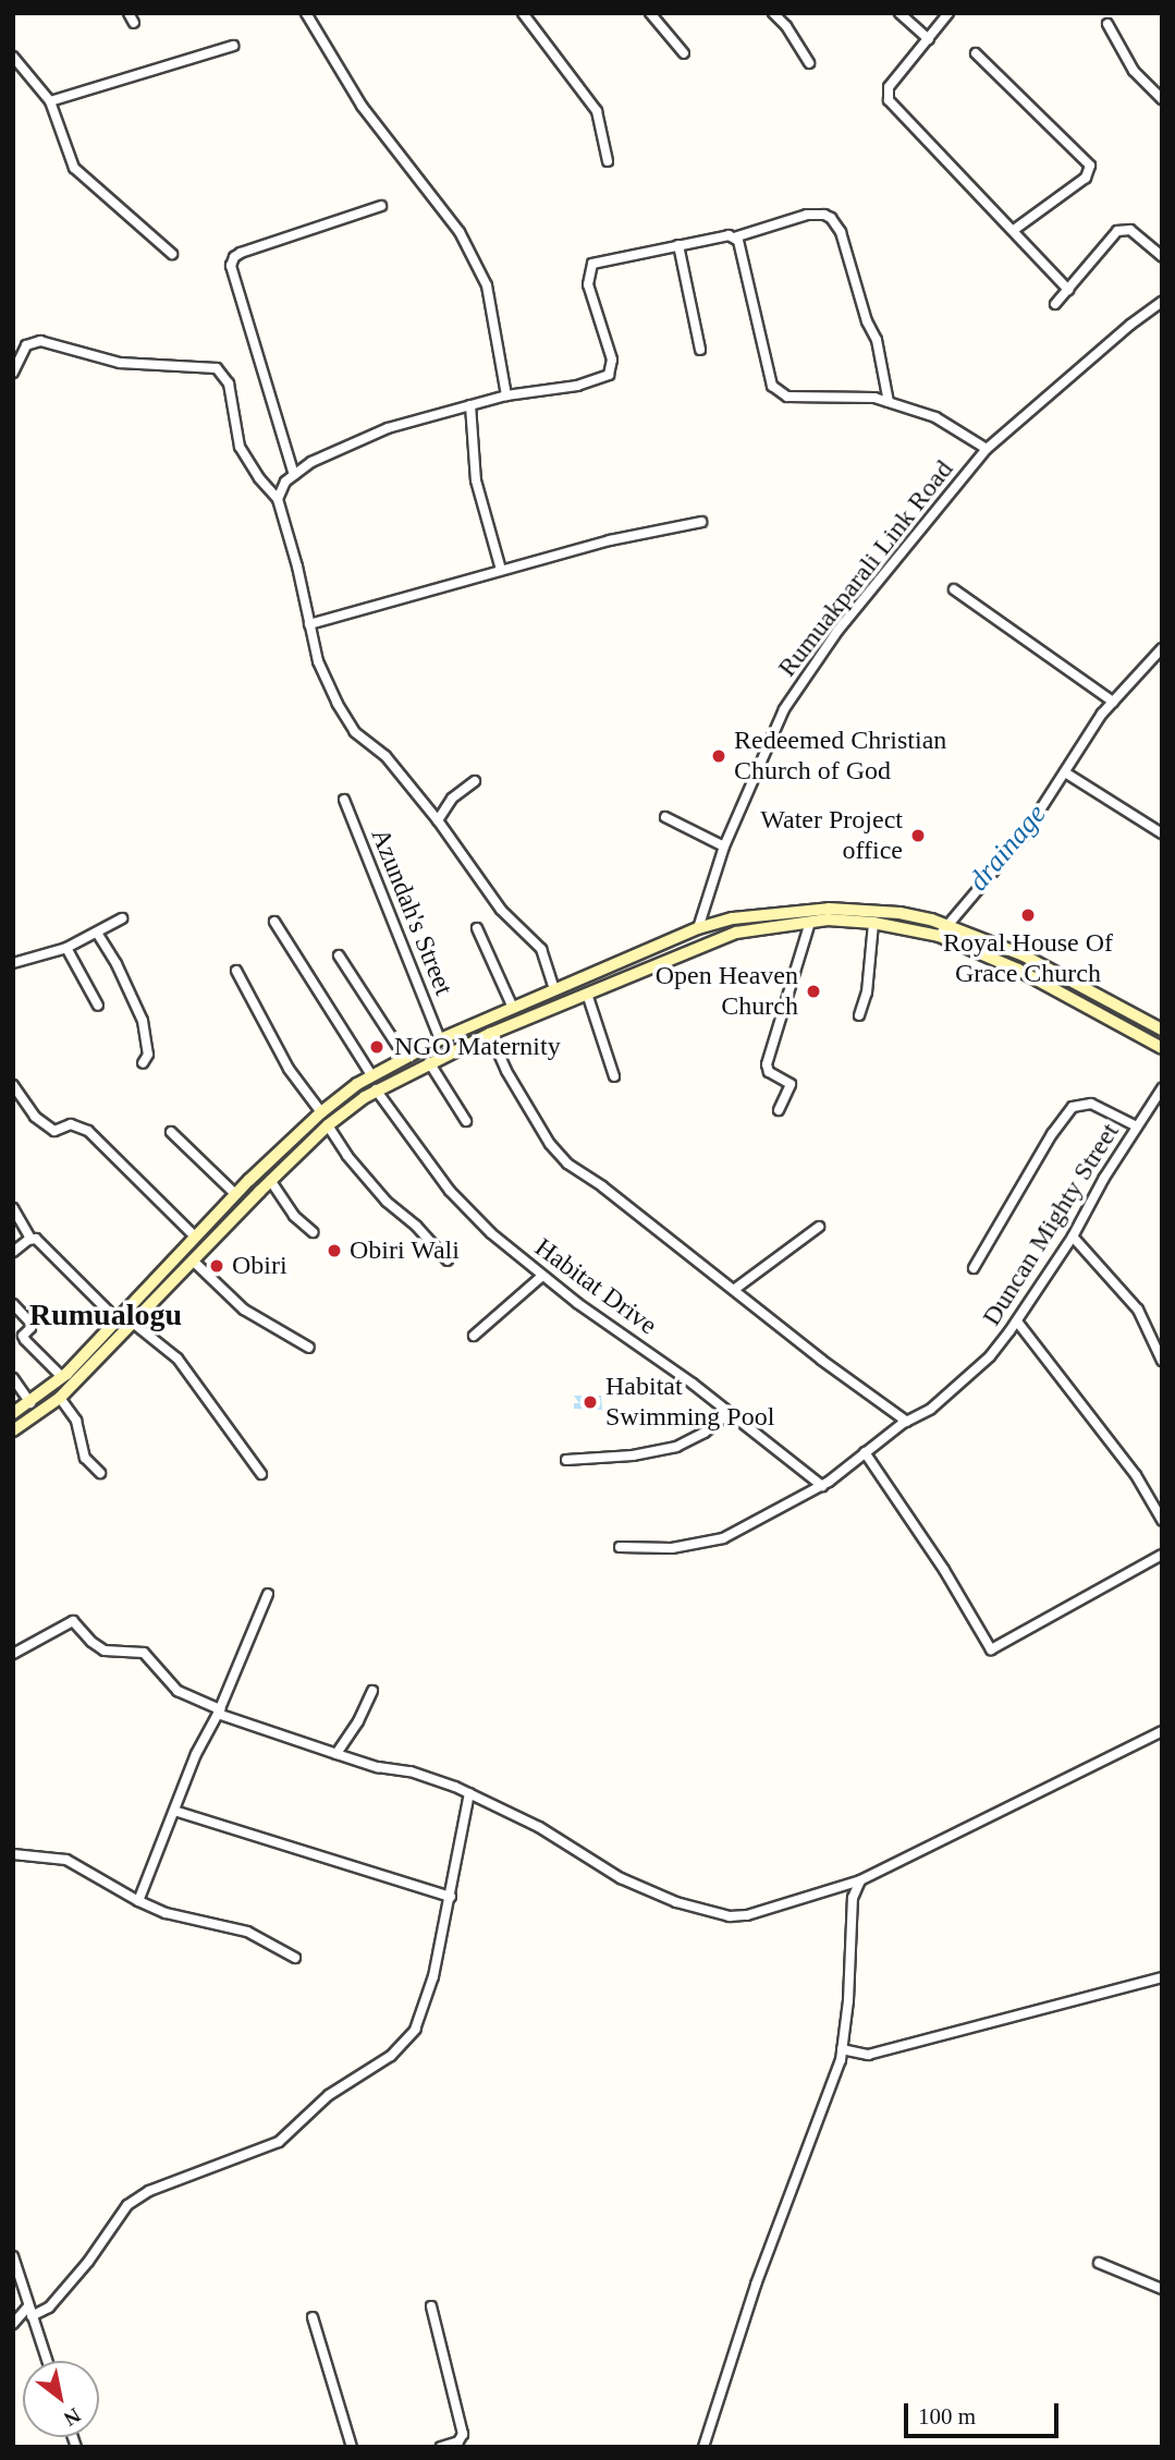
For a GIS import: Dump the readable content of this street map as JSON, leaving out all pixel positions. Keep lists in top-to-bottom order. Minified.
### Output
{"streets":{"street":["Rumuakparali Link Road","Azundah's Street","Duncan Mighty Street","Habitat Drive"]},"crossings":[["Duncan Mighty Street","Habitat Drive"]],"districts":["Rumualogu"],"water":["drainage"],"places":["Redeemed Christian Church of God","Water Project office","Royal House Of Grace Church","Open Heaven Church","NGO Maternity","Obiri Wali","Obiri","Habitat Swimming Pool"],"scale_bar":"100 m","north":"bottom right"}
